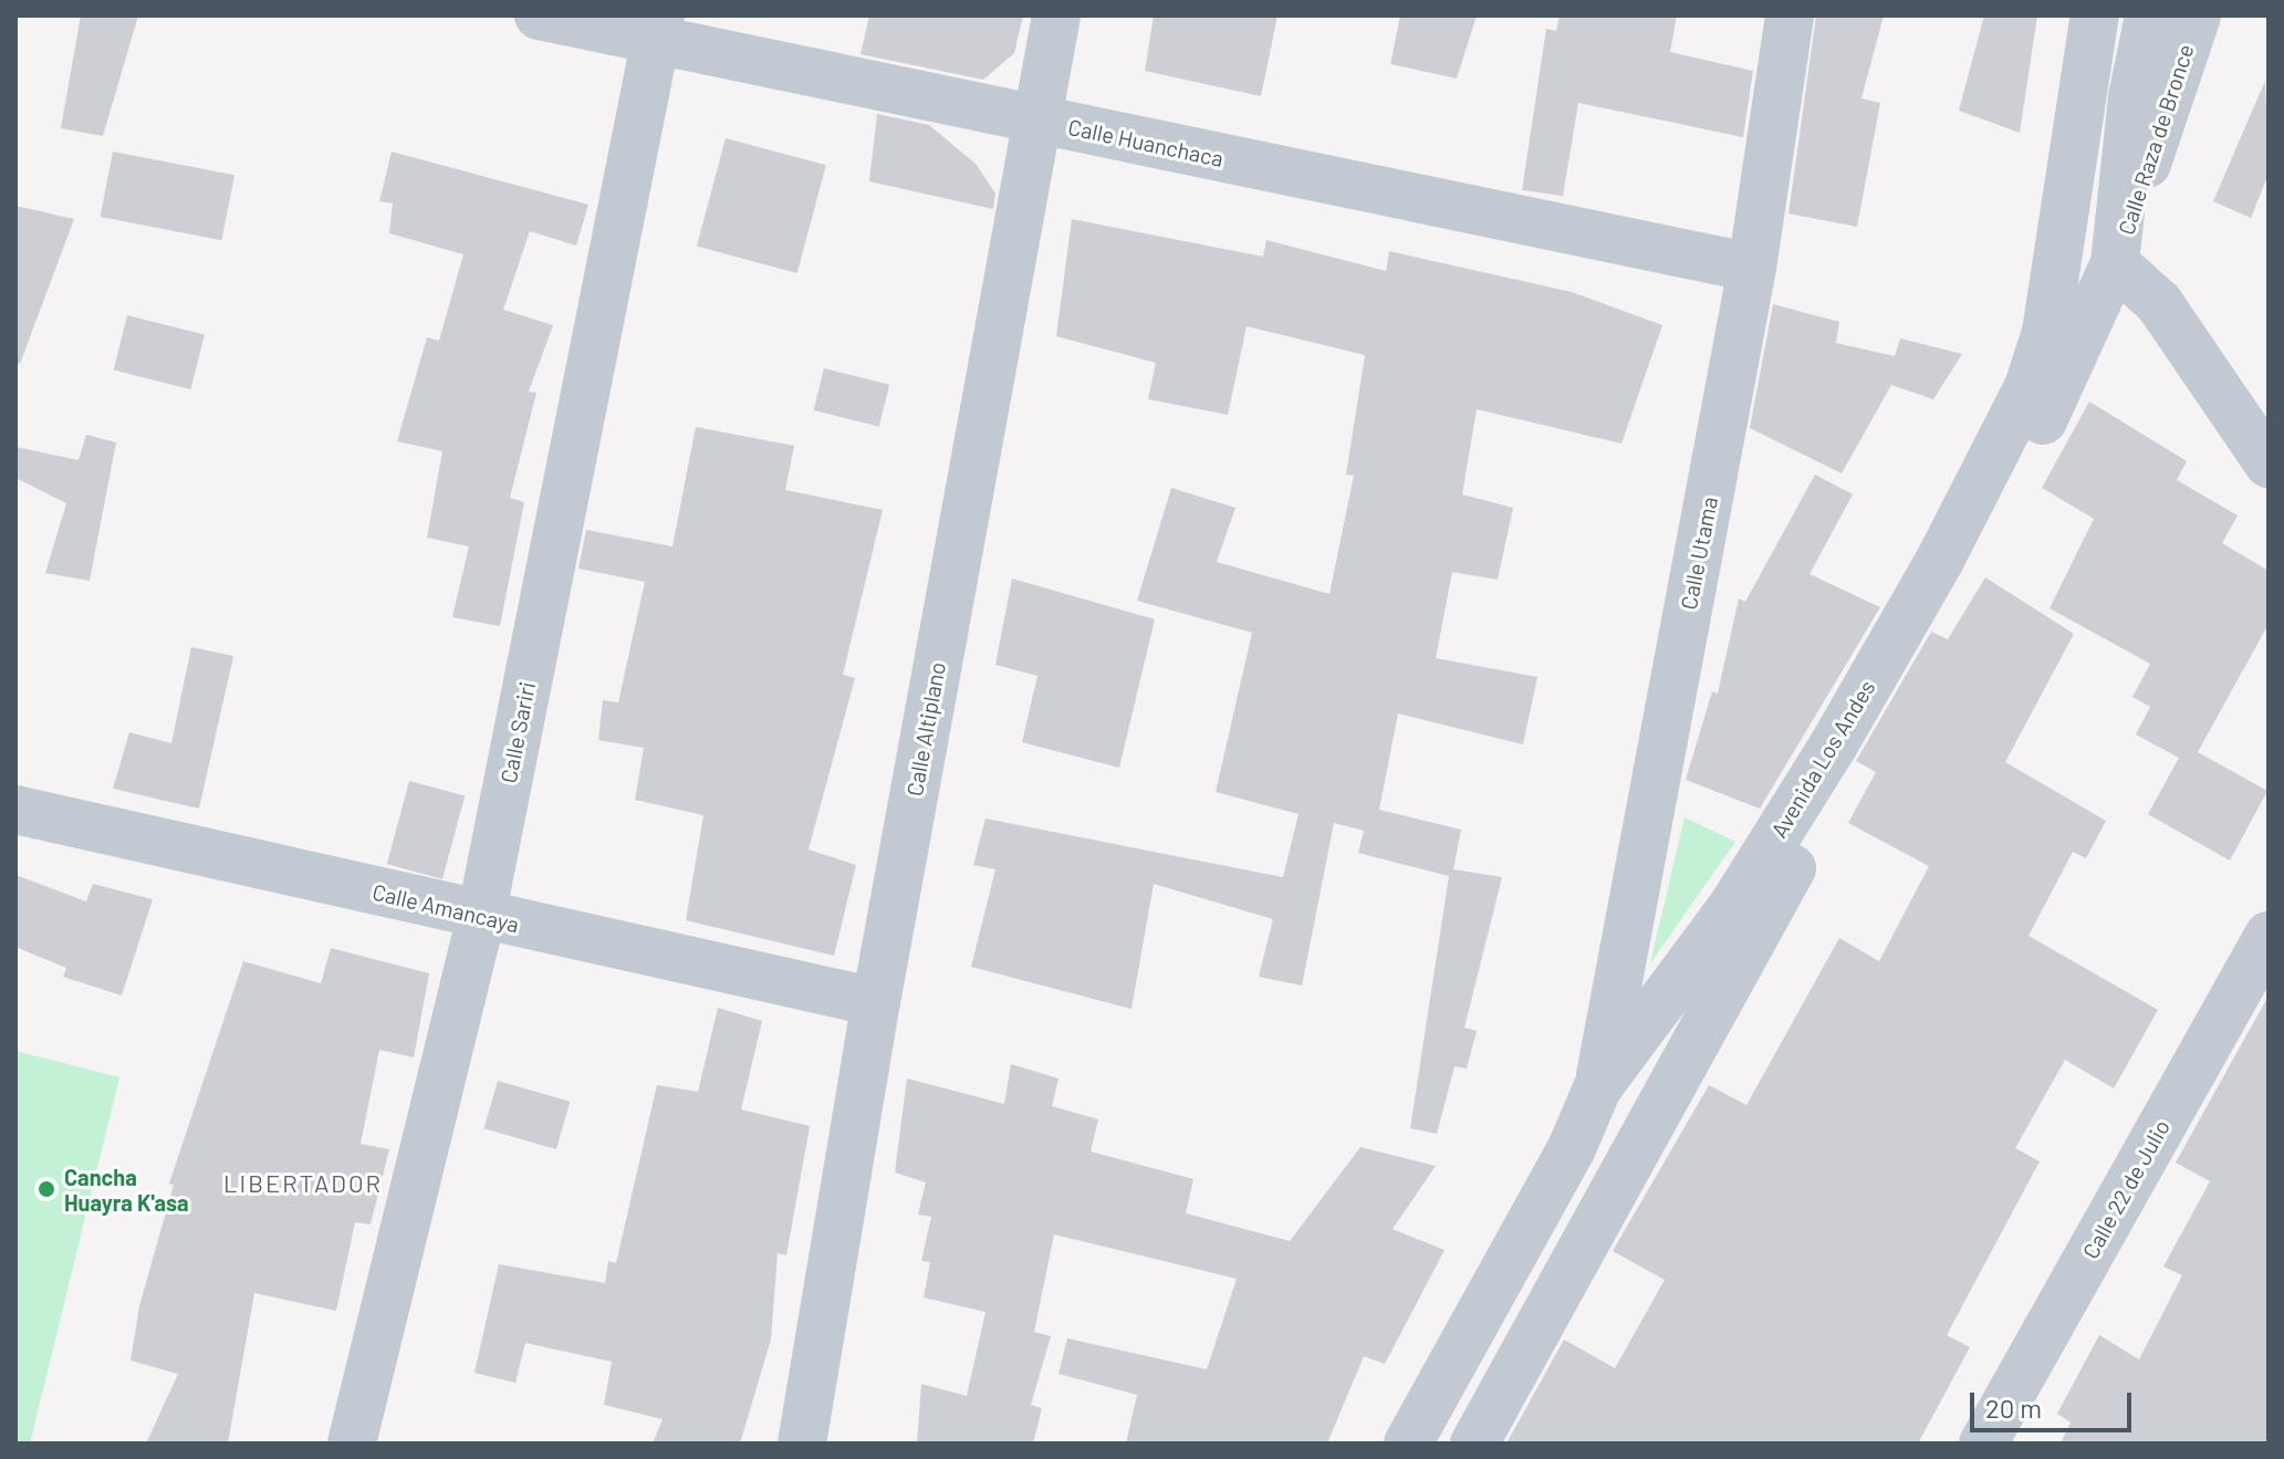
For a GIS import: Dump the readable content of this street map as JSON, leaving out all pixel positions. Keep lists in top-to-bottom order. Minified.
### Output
{"streets":{"street":["Calle Raza de Bronce","Calle Huanchaca","Calle Utama","Calle Altiplano","Calle Sariri","Avenida Los Andes","Calle Amancaya","Calle 22 de Julio"]},"crossings":[["Calle Raza de Bronce","Avenida Los Andes"],["Calle Huanchaca","Calle Utama"],["Calle Huanchaca","Calle Altiplano"],["Calle Huanchaca","Calle Sariri"],["Calle Utama","Avenida Los Andes"],["Calle Altiplano","Calle Amancaya"],["Calle Sariri","Calle Amancaya"]],"districts":["LIBERTADOR"],"places":["Cancha Huayra K'asa"],"scale_bar":"20 m"}
